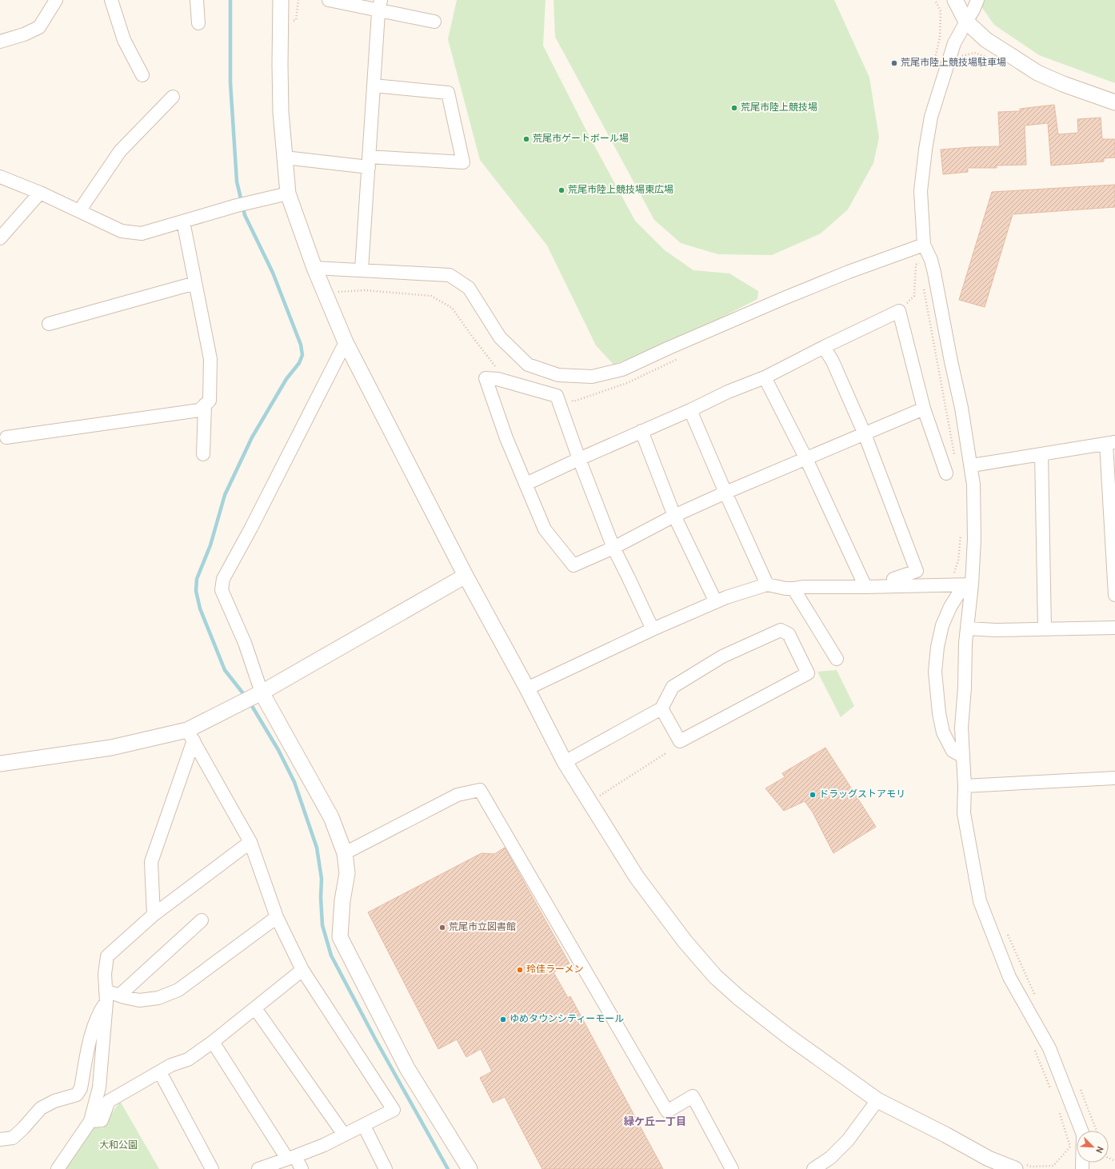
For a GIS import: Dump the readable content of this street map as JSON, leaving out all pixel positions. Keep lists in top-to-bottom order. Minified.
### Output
{"districts":["緑ケ丘一丁目"],"parks":["大和公園"],"places":["荒尾市陸上競技場駐車場","荒尾市陸上競技場","荒尾市ゲートボール場","荒尾市陸上競技場東広場","ドラッグストアモリ","荒尾市立図書館","玲佳ラーメン","ゆめタウンシティーモール"],"north":"bottom right"}
